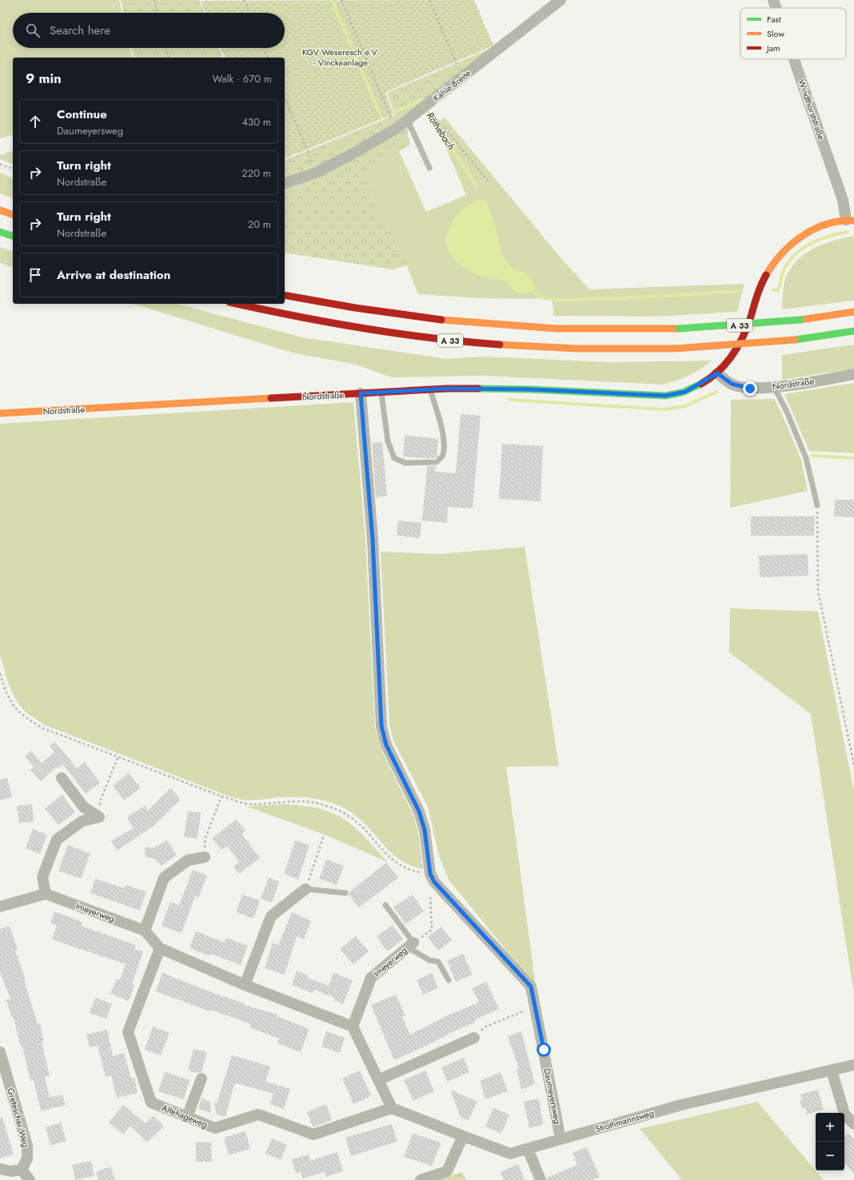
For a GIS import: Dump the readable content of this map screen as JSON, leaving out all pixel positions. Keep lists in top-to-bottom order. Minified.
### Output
{"streets":{"main road":["A 33","Nordstraße"],"street":["Kahle Breite","Windthorststraße","Imeyerweg","Daumeyersweg","Altehageweg","Gretescher Weg","Strothmannsweg"]},"crossings":[["Windthorststraße","Nordstraße"],["Nordstraße","Daumeyersweg"],["Imeyerweg","Altehageweg"],["Daumeyersweg","Strothmannsweg"]],"water":["Röthebach"],"parks":["KGV Weseresch e.V. - Vinckeanlage"],"legend":["Fast","Slow","Jam"],"page":{"search":"Search here","heading":["9 min","Walk · 670 m"],"list":[["Continue","Daumeyersweg","430 m"],["Turn right","Nordstraße","220 m"],["Turn right","Nordstraße","20 m"],"Arrive at destination"],"map_buttons":["+","−"]}}
